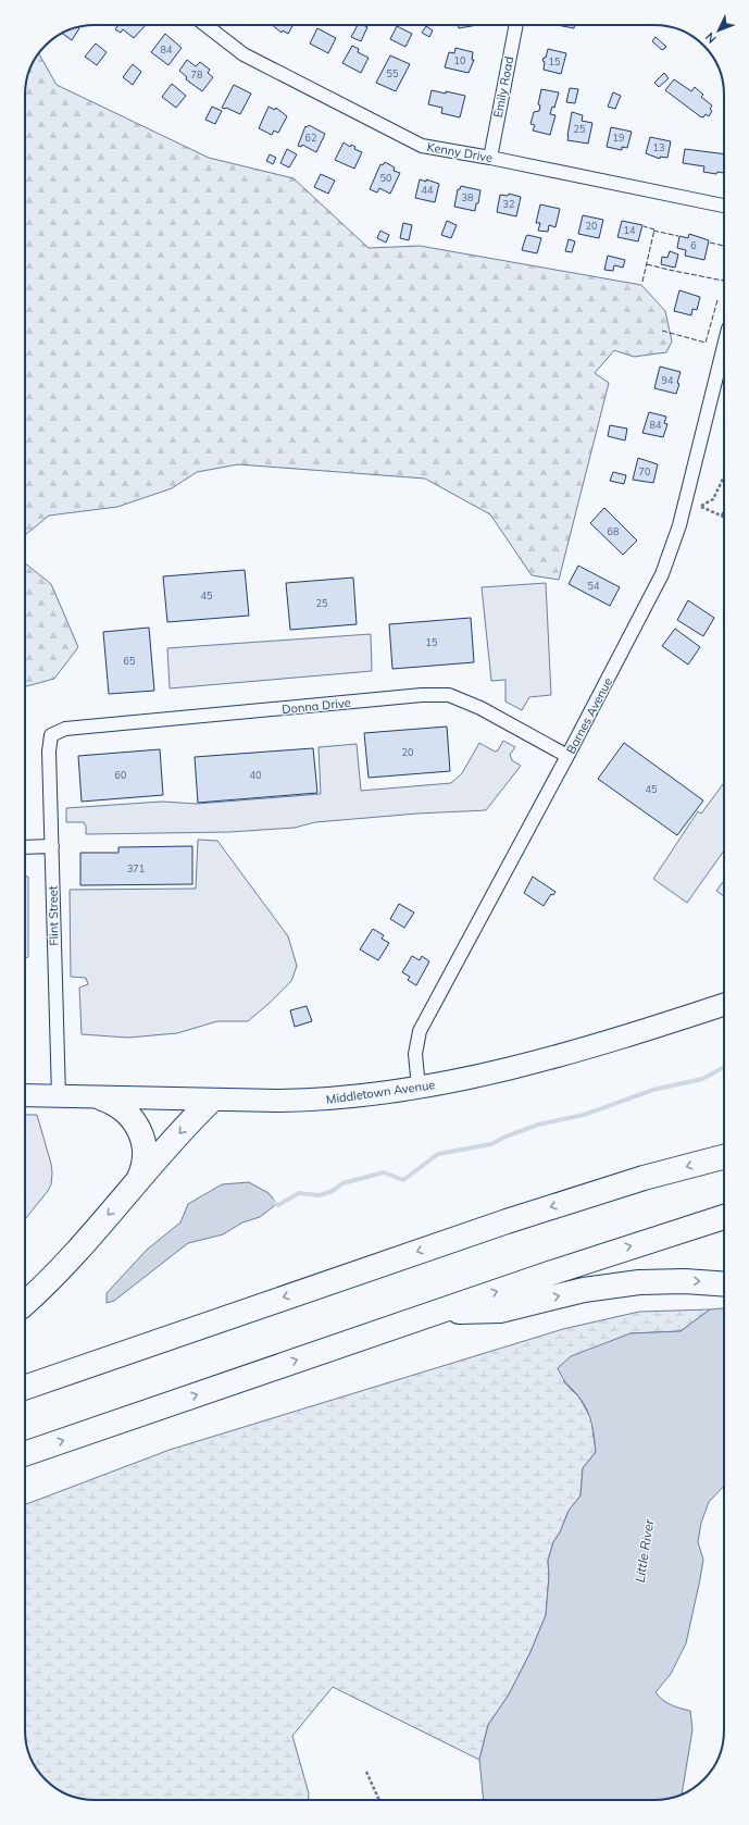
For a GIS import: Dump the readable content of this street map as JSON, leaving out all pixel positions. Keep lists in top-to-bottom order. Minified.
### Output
{"streets":{"main road":["Middletown Avenue"],"street":["Emily Road","Kenny Drive","Donna Drive","Barnes Avenue","Flint Street"]},"crossings":[["Emily Road","Kenny Drive"],["Donna Drive","Barnes Avenue"],["Donna Drive","Flint Street"],["Barnes Avenue","Middletown Avenue"],["Flint Street","Middletown Avenue"]],"water":["Little River"],"house_numbers":["84","10","15","55","78","25","62","19","13","50","44","38","32","20","14","6","94","84","70","68","54","45","25","15","65","20","60","40","45","371"],"north":"bottom left"}
